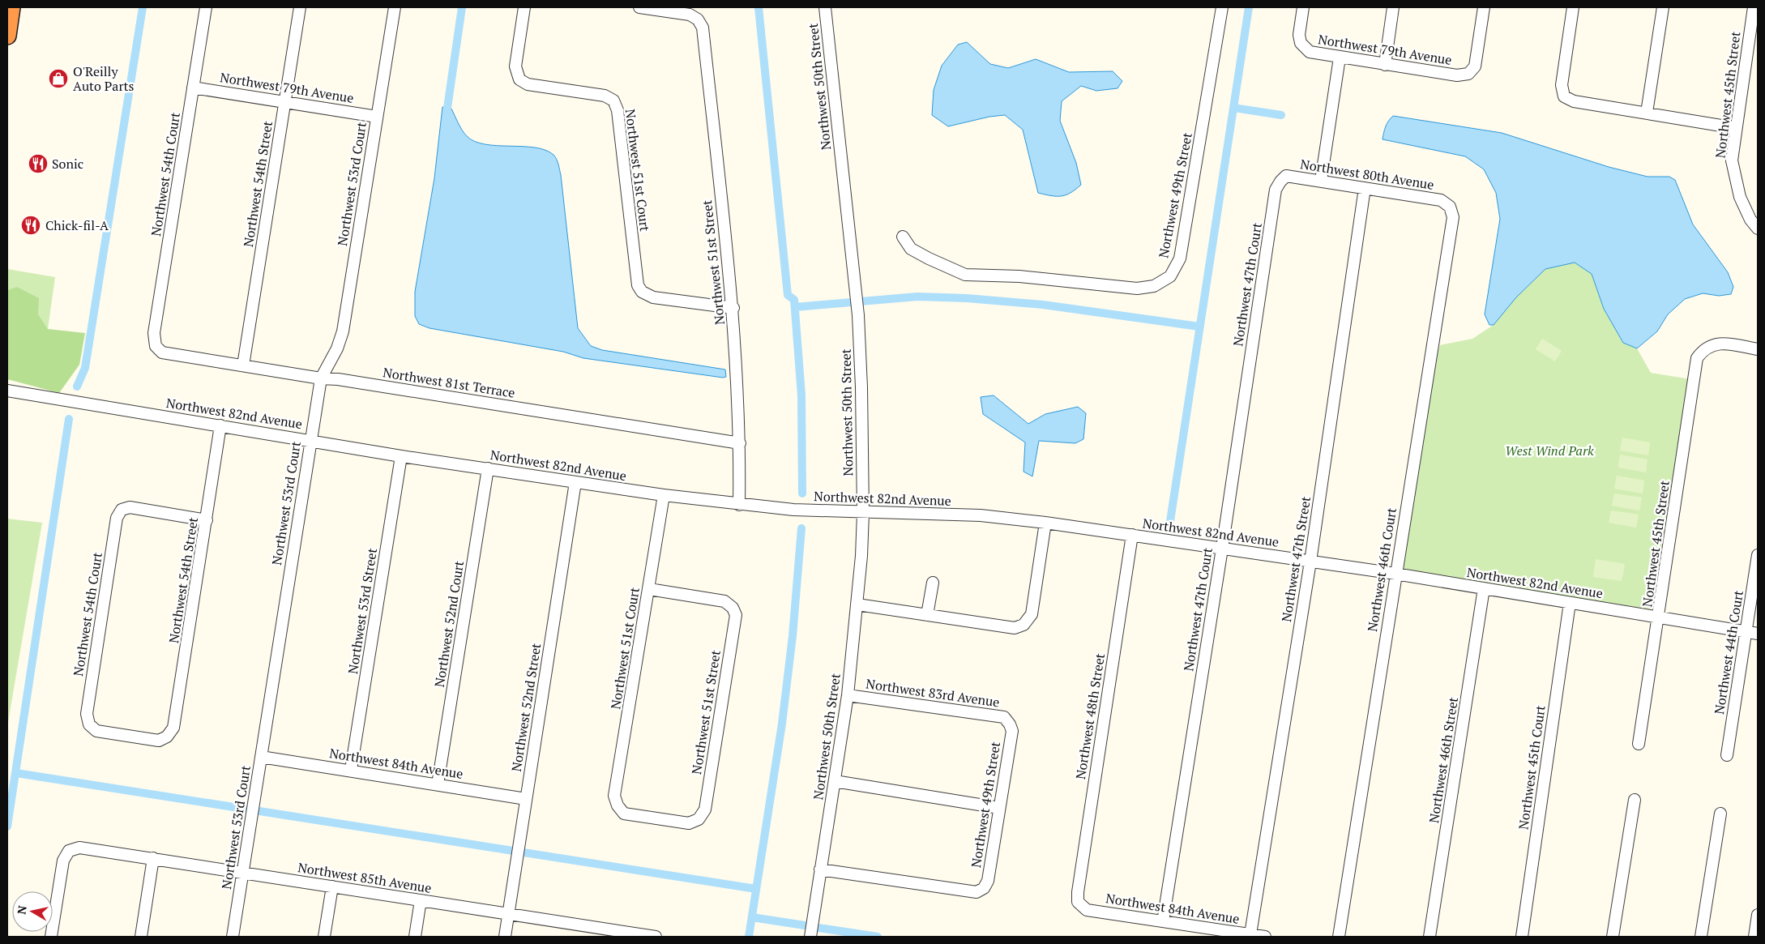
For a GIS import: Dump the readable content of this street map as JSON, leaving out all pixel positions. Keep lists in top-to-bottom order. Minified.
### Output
{"streets":{"street":["Northwest 79th Avenue","Northwest 50th Street","Northwest 45th Street","Northwest 51st Court","Northwest 54th Court","Northwest 80th Avenue","Northwest 54th Street","Northwest 53rd Court","Northwest 49th Street","Northwest 51st Street","Northwest 47th Court","Northwest 81st Terrace","Northwest 82nd Avenue","Northwest 47th Street","Northwest 46th Court","Northwest 53rd Street","Northwest 52nd Court","Northwest 44th Court","Northwest 83rd Avenue","Northwest 52nd Street","Northwest 48th Street","Northwest 46th Street","Northwest 84th Avenue","Northwest 45th Court","Northwest 85th Avenue"]},"crossings":[["Northwest 79th Avenue","Northwest 54th Court"],["Northwest 79th Avenue","Northwest 54th Street"],["Northwest 79th Avenue","Northwest 53rd Court"],["Northwest 50th Street","Northwest 49th Street"],["Northwest 50th Street","Northwest 82nd Avenue"],["Northwest 50th Street","Northwest 83rd Avenue"],["Northwest 45th Street","Northwest 82nd Avenue"],["Northwest 51st Court","Northwest 51st Street"],["Northwest 51st Court","Northwest 82nd Avenue"],["Northwest 54th Court","Northwest 54th Street"],["Northwest 54th Court","Northwest 81st Terrace"],["Northwest 80th Avenue","Northwest 47th Court"],["Northwest 80th Avenue","Northwest 47th Street"],["Northwest 80th Avenue","Northwest 46th Court"],["Northwest 54th Street","Northwest 81st Terrace"],["Northwest 54th Street","Northwest 82nd Avenue"],["Northwest 53rd Court","Northwest 81st Terrace"],["Northwest 53rd Court","Northwest 82nd Avenue"],["Northwest 53rd Court","Northwest 84th Avenue"],["Northwest 53rd Court","Northwest 85th Avenue"],["Northwest 49th Street","Northwest 83rd Avenue"],["Northwest 51st Street","Northwest 81st Terrace"],["Northwest 51st Street","Northwest 82nd Avenue"],["Northwest 47th Court","Northwest 82nd Avenue"],["Northwest 47th Court","Northwest 84th Avenue"],["Northwest 82nd Avenue","Northwest 47th Street"],["Northwest 82nd Avenue","Northwest 46th Court"],["Northwest 82nd Avenue","Northwest 53rd Street"],["Northwest 82nd Avenue","Northwest 52nd Court"],["Northwest 82nd Avenue","Northwest 44th Court"],["Northwest 82nd Avenue","Northwest 52nd Street"],["Northwest 82nd Avenue","Northwest 48th Street"],["Northwest 82nd Avenue","Northwest 46th Street"],["Northwest 82nd Avenue","Northwest 45th Court"],["Northwest 47th Street","Northwest 84th Avenue"],["Northwest 53rd Street","Northwest 84th Avenue"],["Northwest 52nd Court","Northwest 84th Avenue"],["Northwest 52nd Street","Northwest 84th Avenue"],["Northwest 52nd Street","Northwest 85th Avenue"],["Northwest 48th Street","Northwest 84th Avenue"]],"parks":["West Wind Park"],"places":{"shop":["O'Reilly Auto Parts"],"restaurant":["Sonic","Chick-fil-A"]},"north":"left"}
